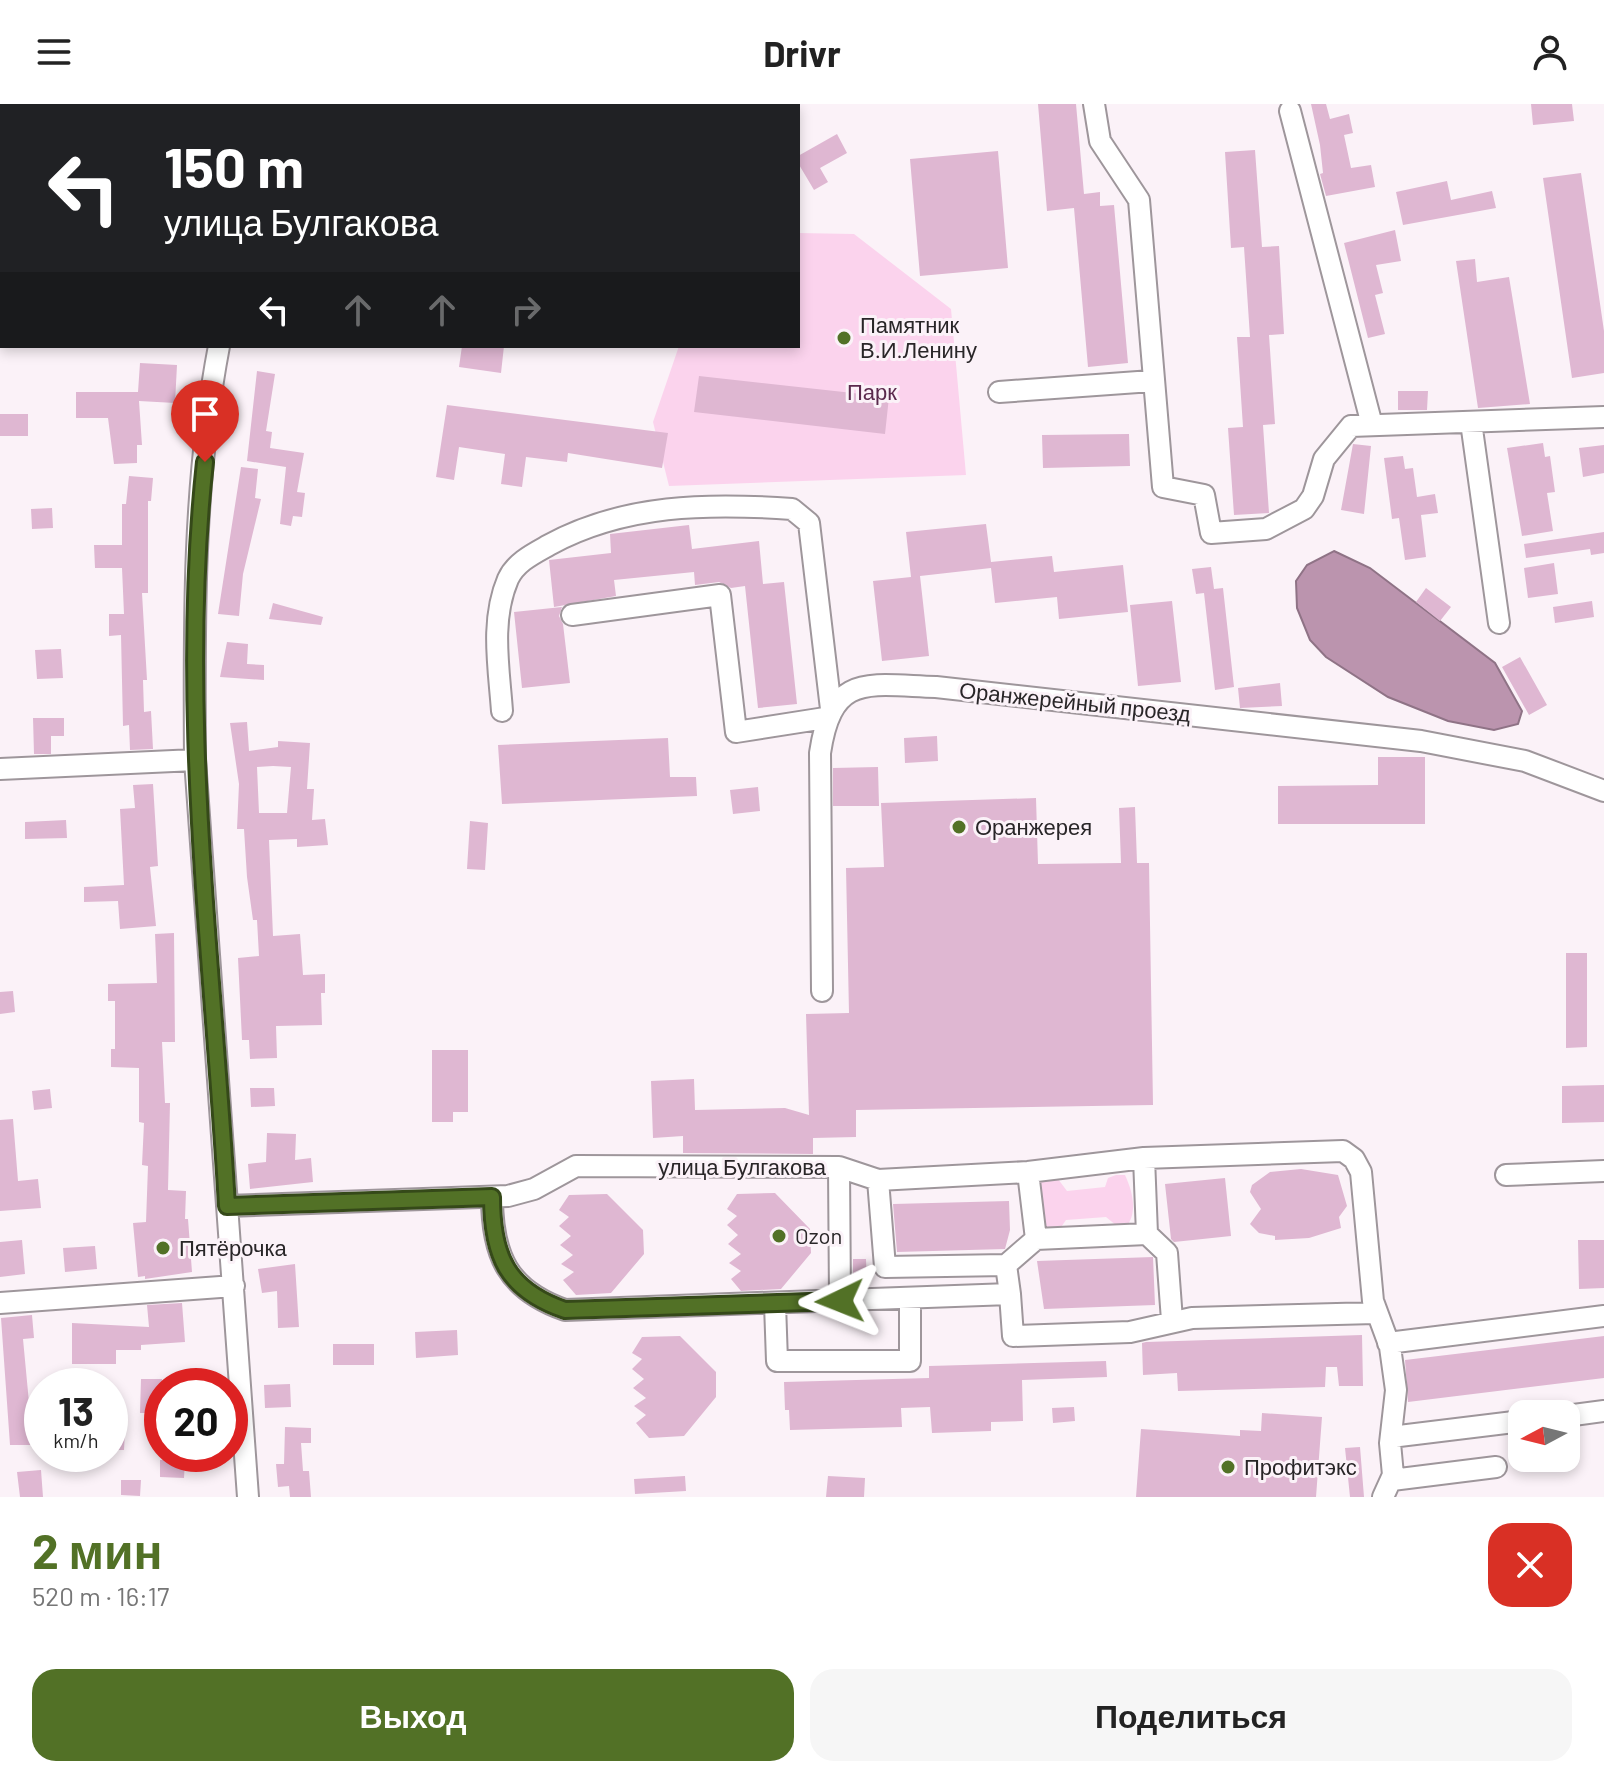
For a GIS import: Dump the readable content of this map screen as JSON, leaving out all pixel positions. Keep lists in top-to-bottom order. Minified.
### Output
{"streets":{"street":["Оранжерейный проезд","улица Булгакова"]},"parks":["Парк"],"places":["Памятник В.И.Ленину","Оранжерея","Ozon","Пятёрочка","Профитэкс"],"north":"left","page":{"header":"Drivr","turn":["150 m","улица Булгакова"],"speed":"13 km/h","limit":"20","heading":["2 мин","520 m · 16:17"],"buttons":["Выход","Поделиться"]}}
